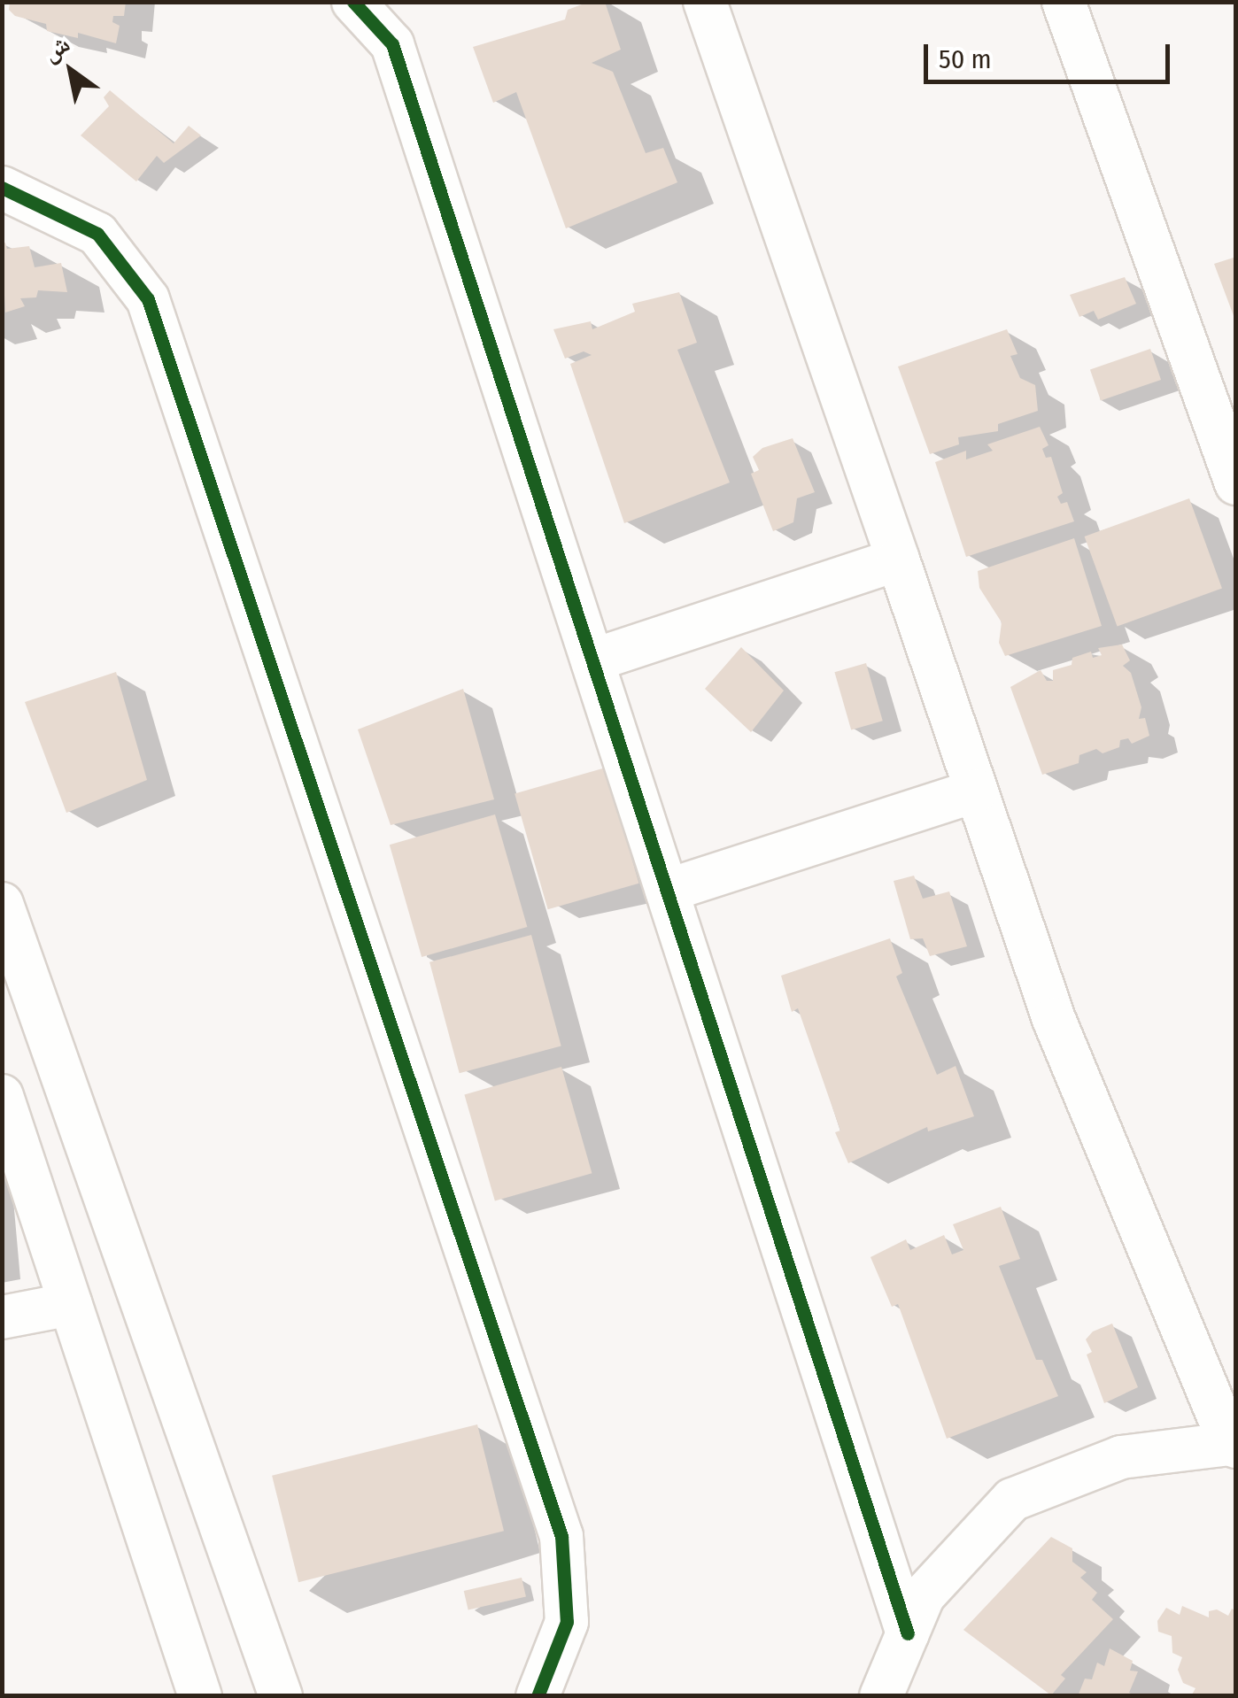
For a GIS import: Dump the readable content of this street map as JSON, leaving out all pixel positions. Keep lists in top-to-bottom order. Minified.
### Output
{"scale_bar":"50 m","north":"top left"}
